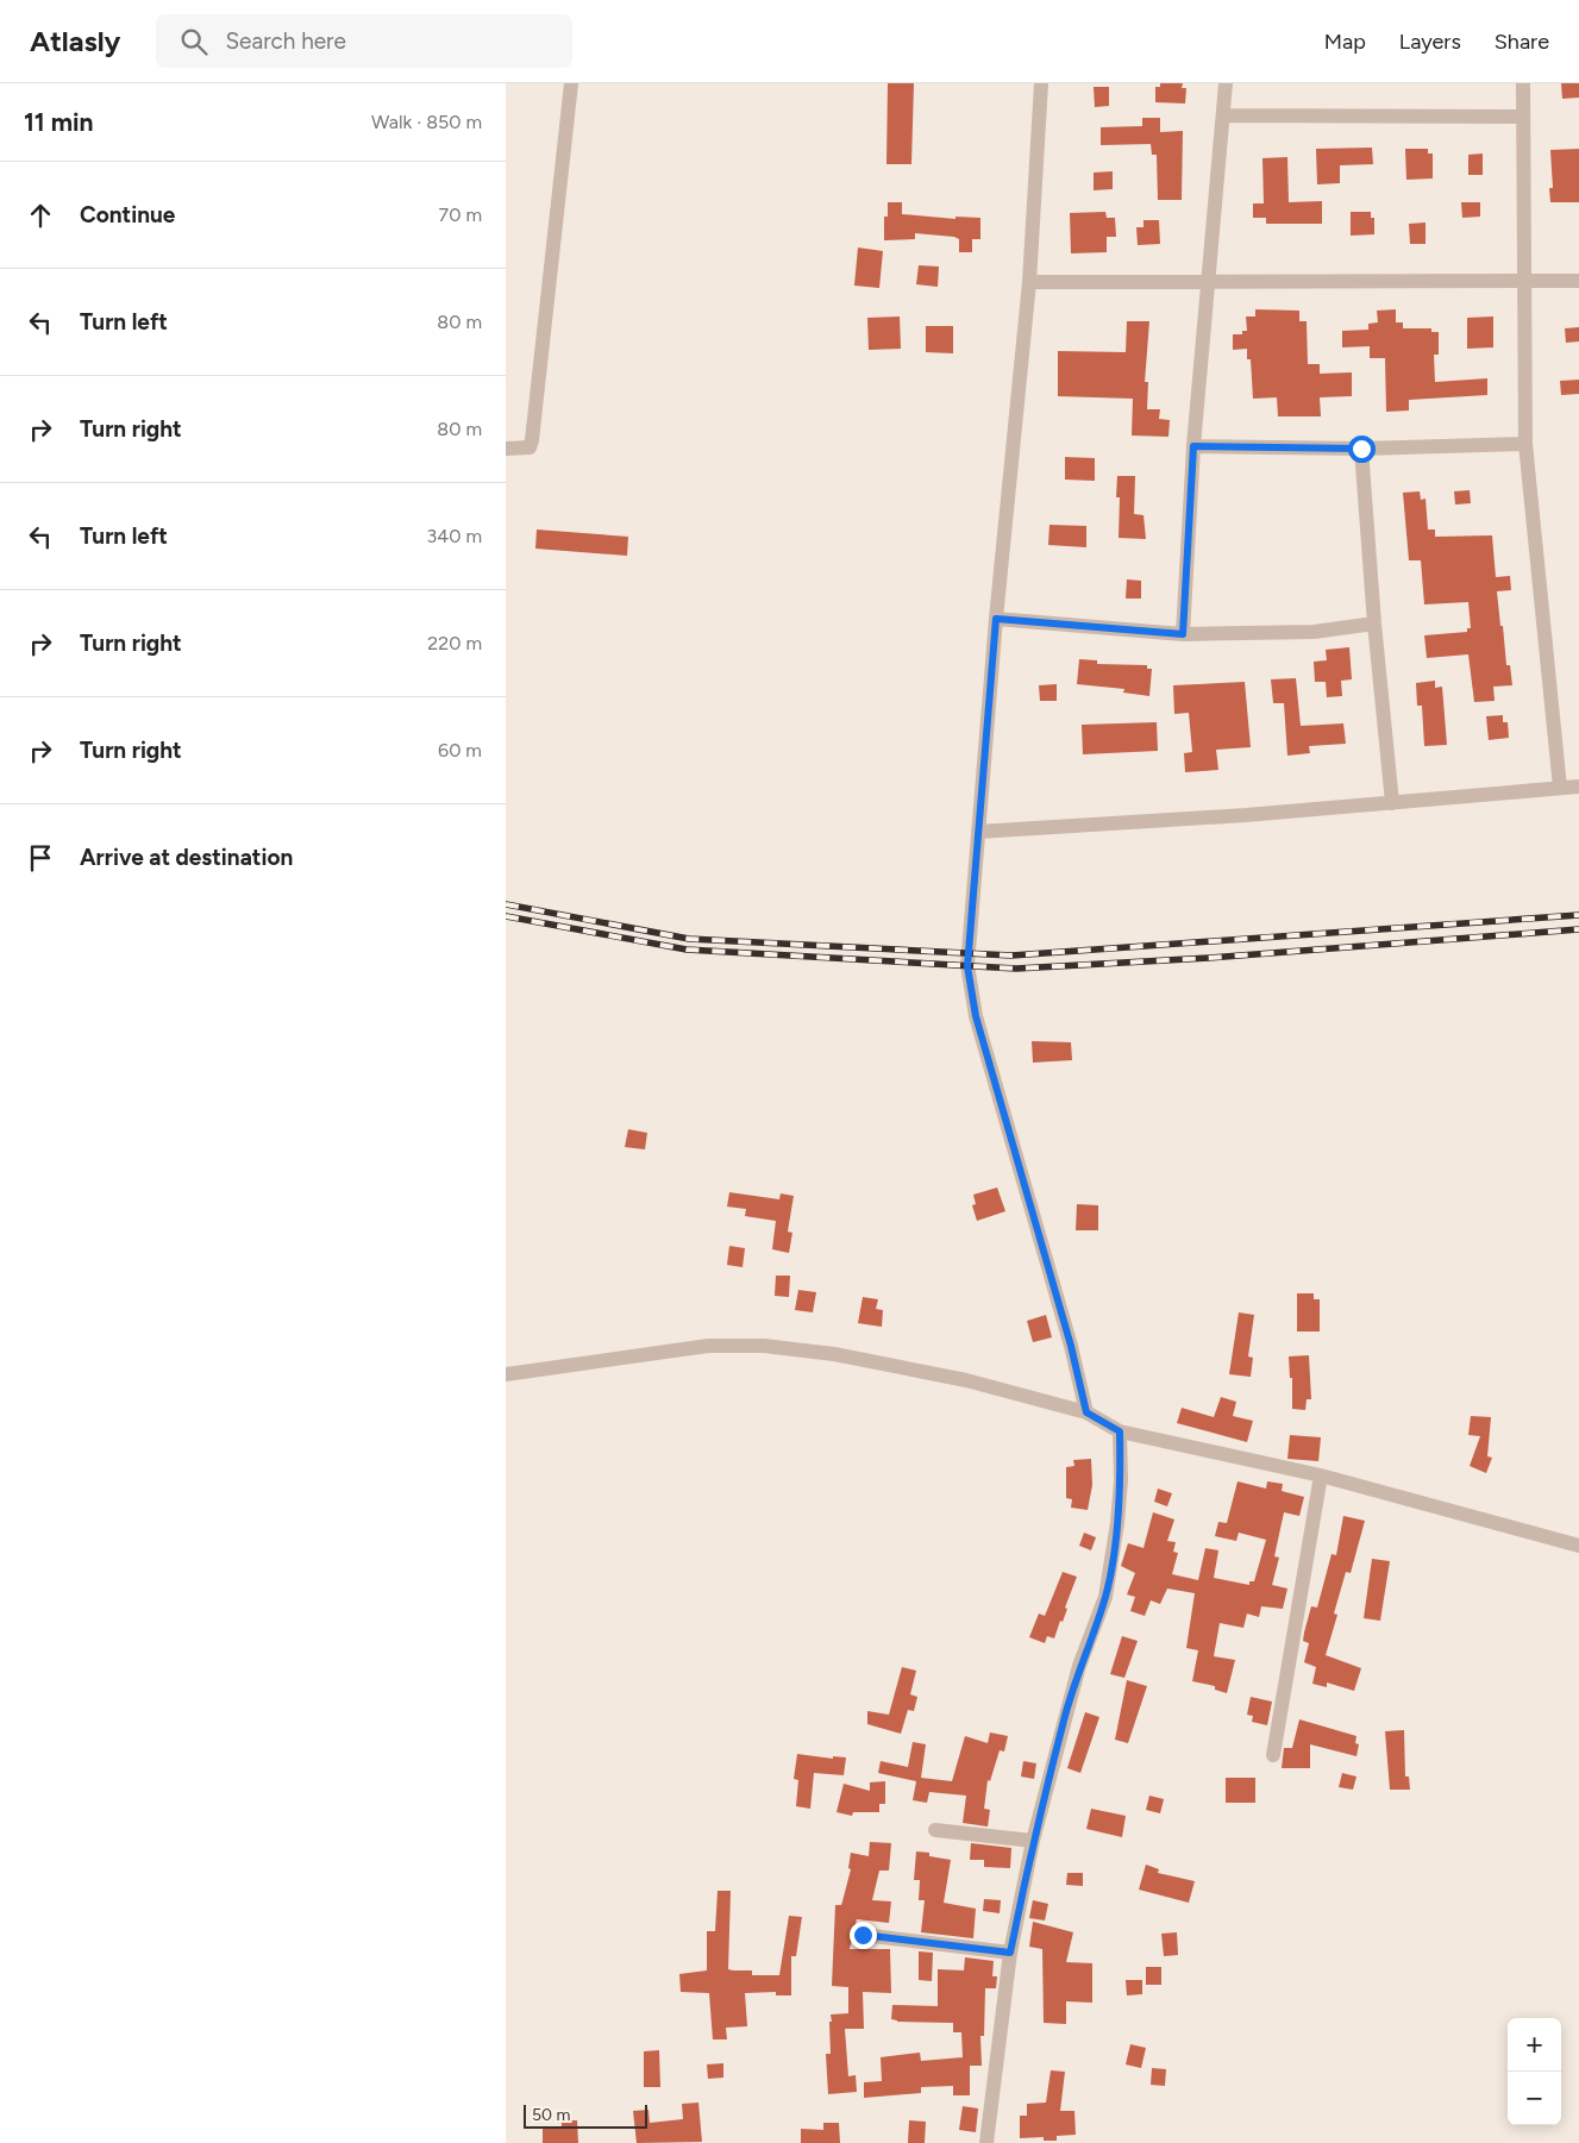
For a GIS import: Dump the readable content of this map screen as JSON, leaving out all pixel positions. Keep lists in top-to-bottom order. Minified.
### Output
{"scale_bar":"50 m","page":{"header":"Atlasly","search":"Search here","nav":["Map","Layers","Share"],"heading":["11 min","Walk · 850 m"],"list":[["Continue","70 m"],["Turn left","80 m"],["Turn right","80 m"],["Turn left","340 m"],["Turn right","220 m"],["Turn right","60 m"],"Arrive at destination"],"map_buttons":["+","−"],"scale":"50 m"}}
